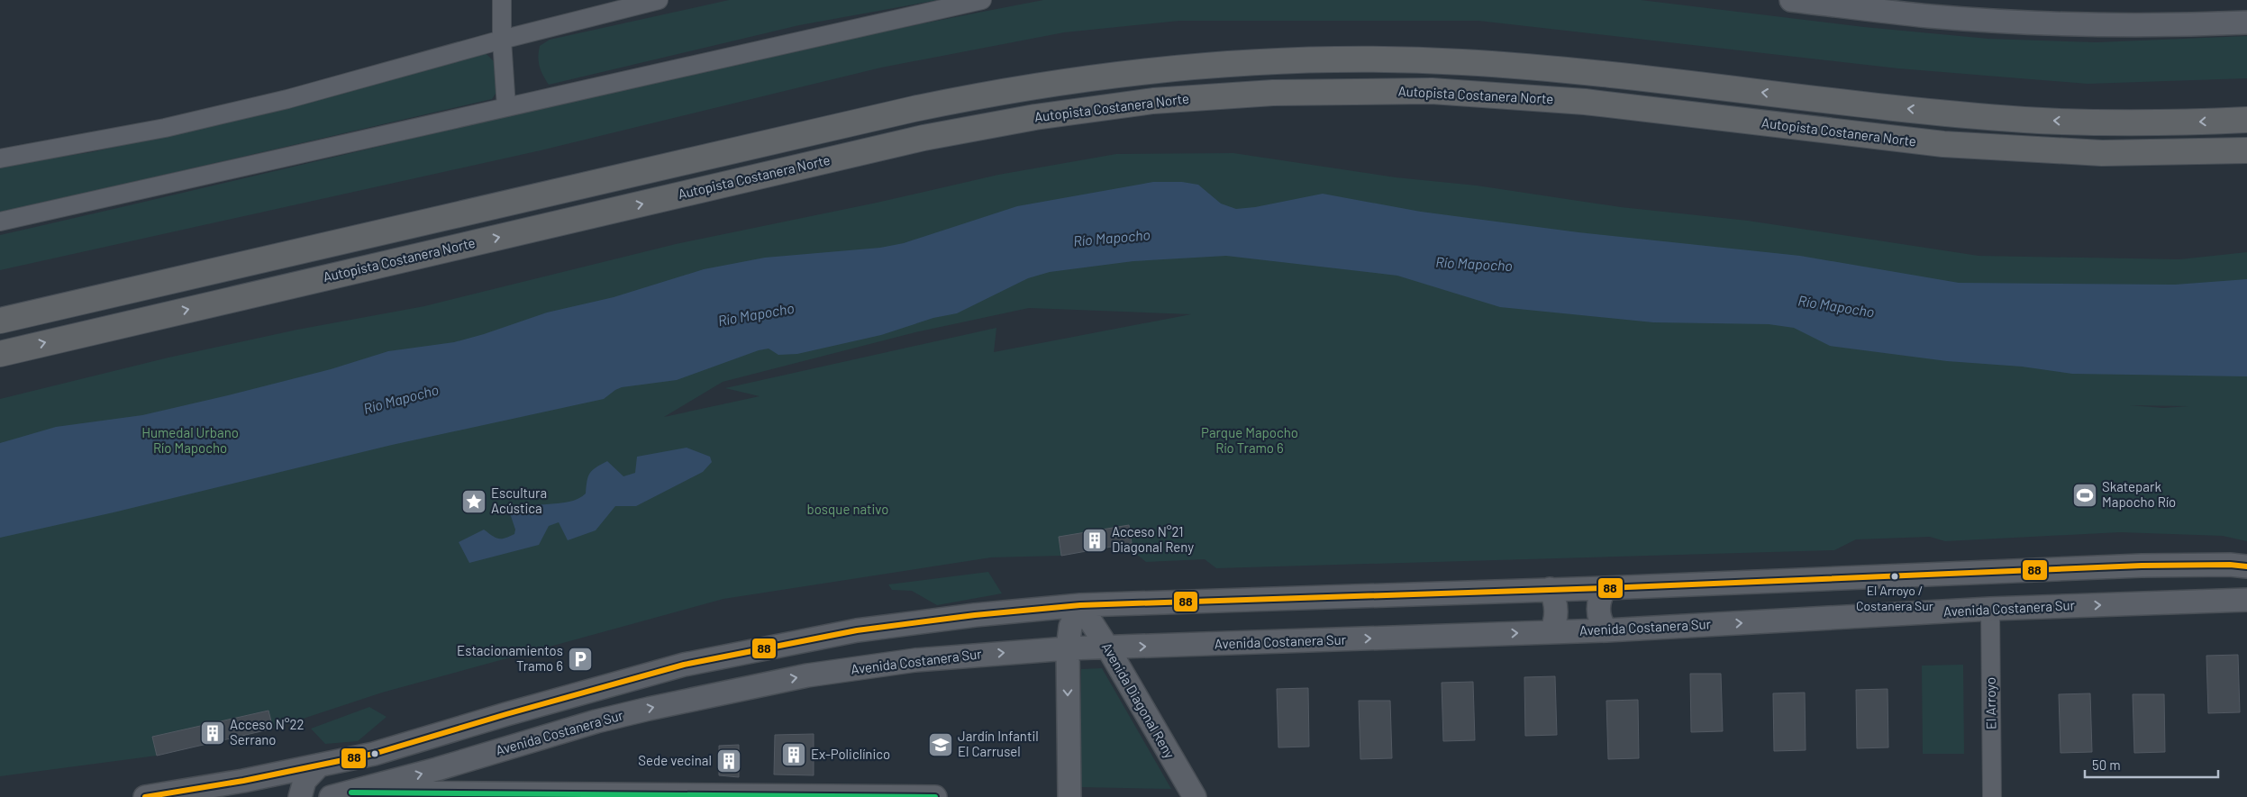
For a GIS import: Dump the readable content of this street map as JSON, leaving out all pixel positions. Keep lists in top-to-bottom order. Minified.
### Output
{"streets":{"highway":["Autopista Costanera Norte"],"street":["Avenida Costanera Sur","Avenida Diagonal Reny","El Arroyo"]},"crossings":[["Avenida Costanera Sur","Avenida Diagonal Reny"],["Avenida Costanera Sur","El Arroyo"]],"water":["Río Mapocho"],"parks":["Humedal Urbano Río Mapocho","Parque Mapocho Río Tramo 6","bosque nativo"],"places":{"sports":["Skatepark Mapocho Río"],"place":["Escultura Acústica"],"building":["Acceso N°21 Diagonal Reny","Acceso N°22 Serrano","Ex-Policlínico","Sede vecinal"],"other":["El Arroyo / Costanera Sur"],"parking":["Estacionamientos Tramo 6"],"school or university":["Jardín Infantil El Carrusel"]},"lines":["transit line 88"],"scale_bar":"50 m"}
